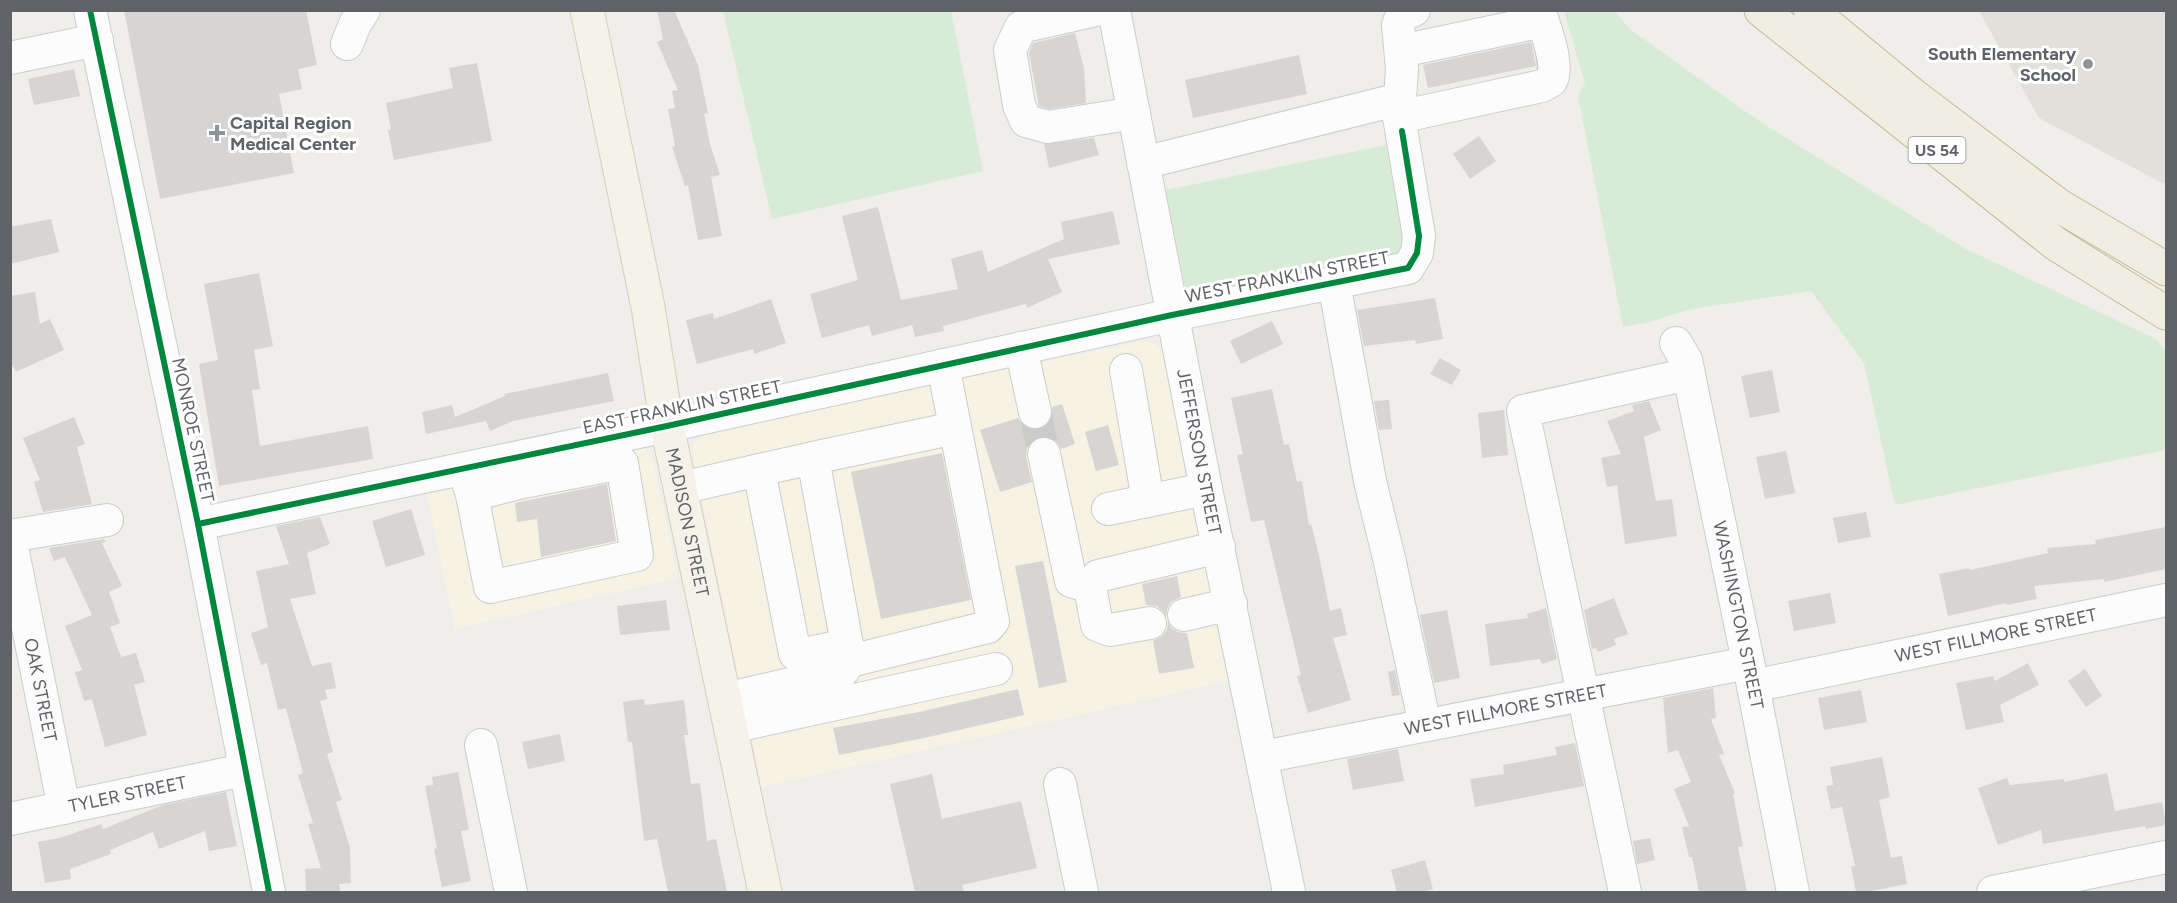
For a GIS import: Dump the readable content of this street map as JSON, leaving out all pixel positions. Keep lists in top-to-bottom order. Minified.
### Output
{"streets":{"highway":["US 54"],"main road":["MADISON STREET"],"street":["WEST FRANKLIN STREET","EAST FRANKLIN STREET","MONROE STREET","JEFFERSON STREET","WASHINGTON STREET","WEST FILLMORE STREET","OAK STREET","TYLER STREET"]},"crossings":[["WEST FRANKLIN STREET","EAST FRANKLIN STREET"],["WEST FRANKLIN STREET","JEFFERSON STREET"],["EAST FRANKLIN STREET","MONROE STREET"],["EAST FRANKLIN STREET","JEFFERSON STREET"],["EAST FRANKLIN STREET","MADISON STREET"],["MONROE STREET","TYLER STREET"],["JEFFERSON STREET","WEST FILLMORE STREET"],["WASHINGTON STREET","WEST FILLMORE STREET"],["OAK STREET","TYLER STREET"]],"places":{"other":["South Elementary School"],"health":["Capital Region Medical Center"]}}
